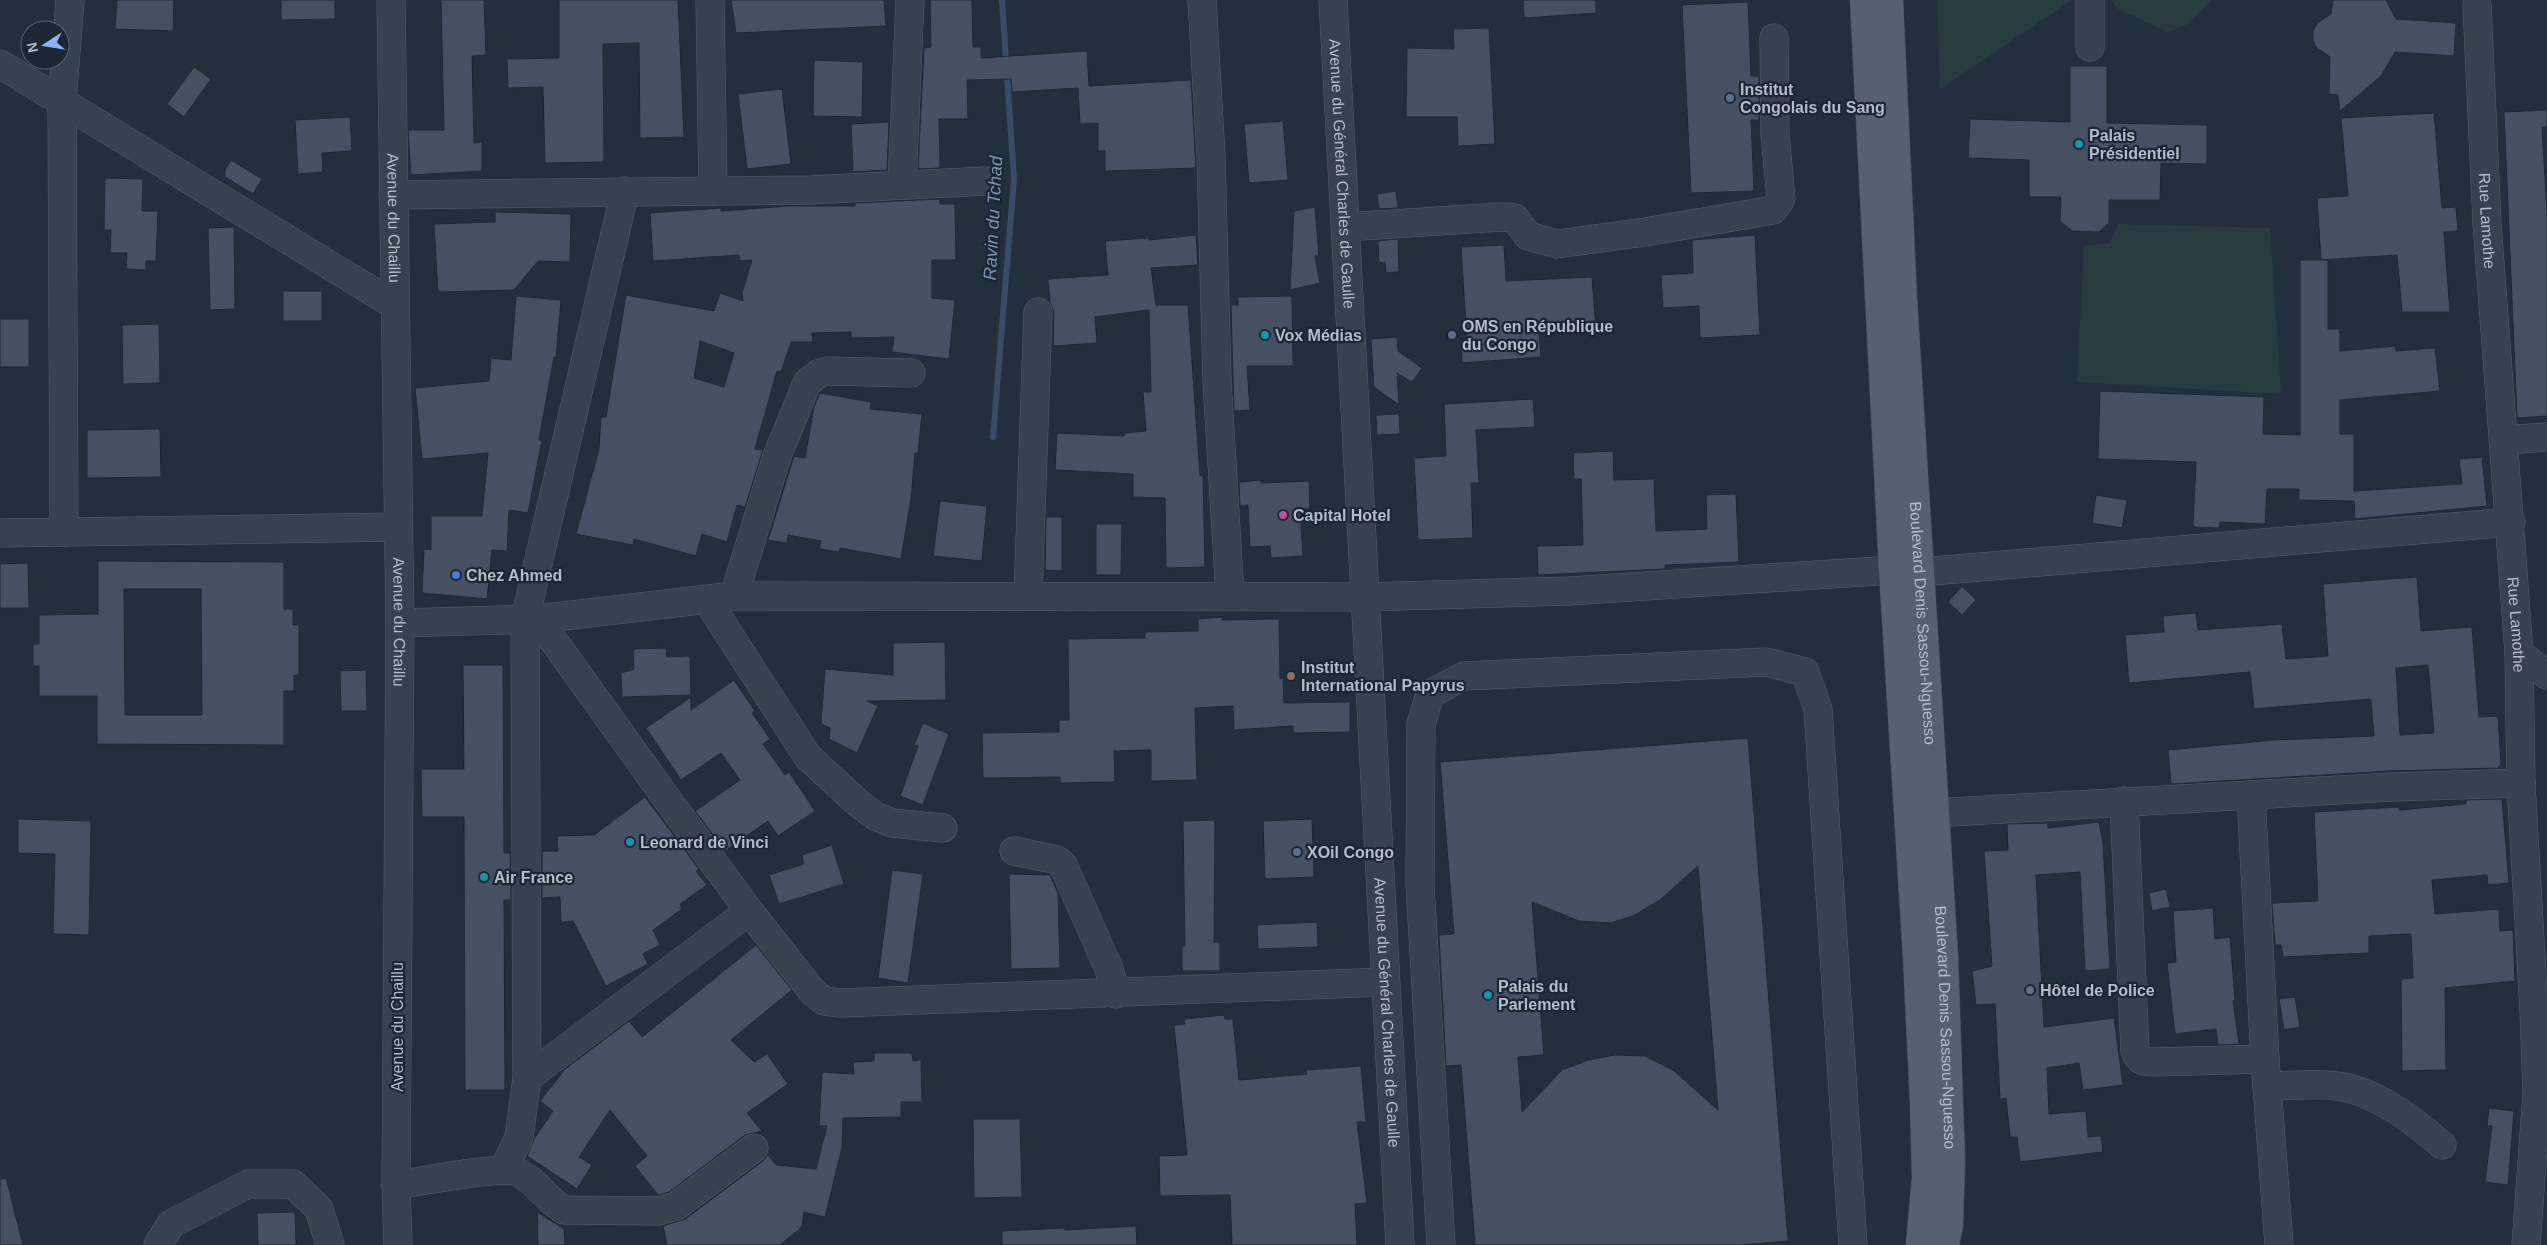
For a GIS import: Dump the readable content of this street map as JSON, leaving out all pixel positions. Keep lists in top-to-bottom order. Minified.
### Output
{"streets":{"main road":["Boulevard Denis Sassou-Nguesso"],"street":["Avenue du Général Charles de Gaulle","Avenue du Chaillu","Rue Lamothe"]},"water":["Ravin du Tchad"],"places":["Institut Congolais du Sang","Palais Présidentiel","Vox Médias","OMS en République du Congo","Capital Hotel","Chez Ahmed","Institut International Papyrus","Leonard de Vinci","XOil Congo","Air France","Hôtel de Police","Palais du Parlement"],"north":"left"}
